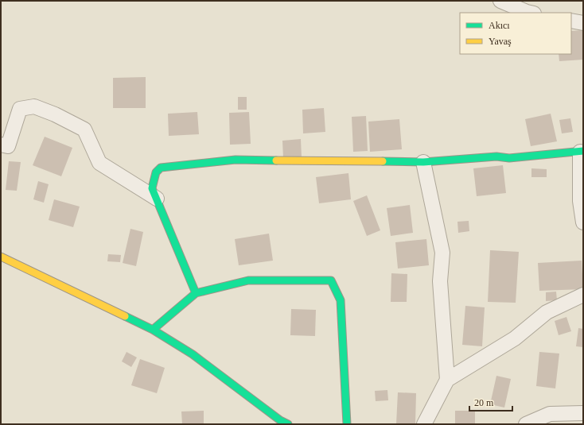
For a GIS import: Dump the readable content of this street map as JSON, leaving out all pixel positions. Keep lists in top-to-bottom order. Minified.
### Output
{"legend":["Akıcı","Yavaş"],"scale_bar":"20 m"}
